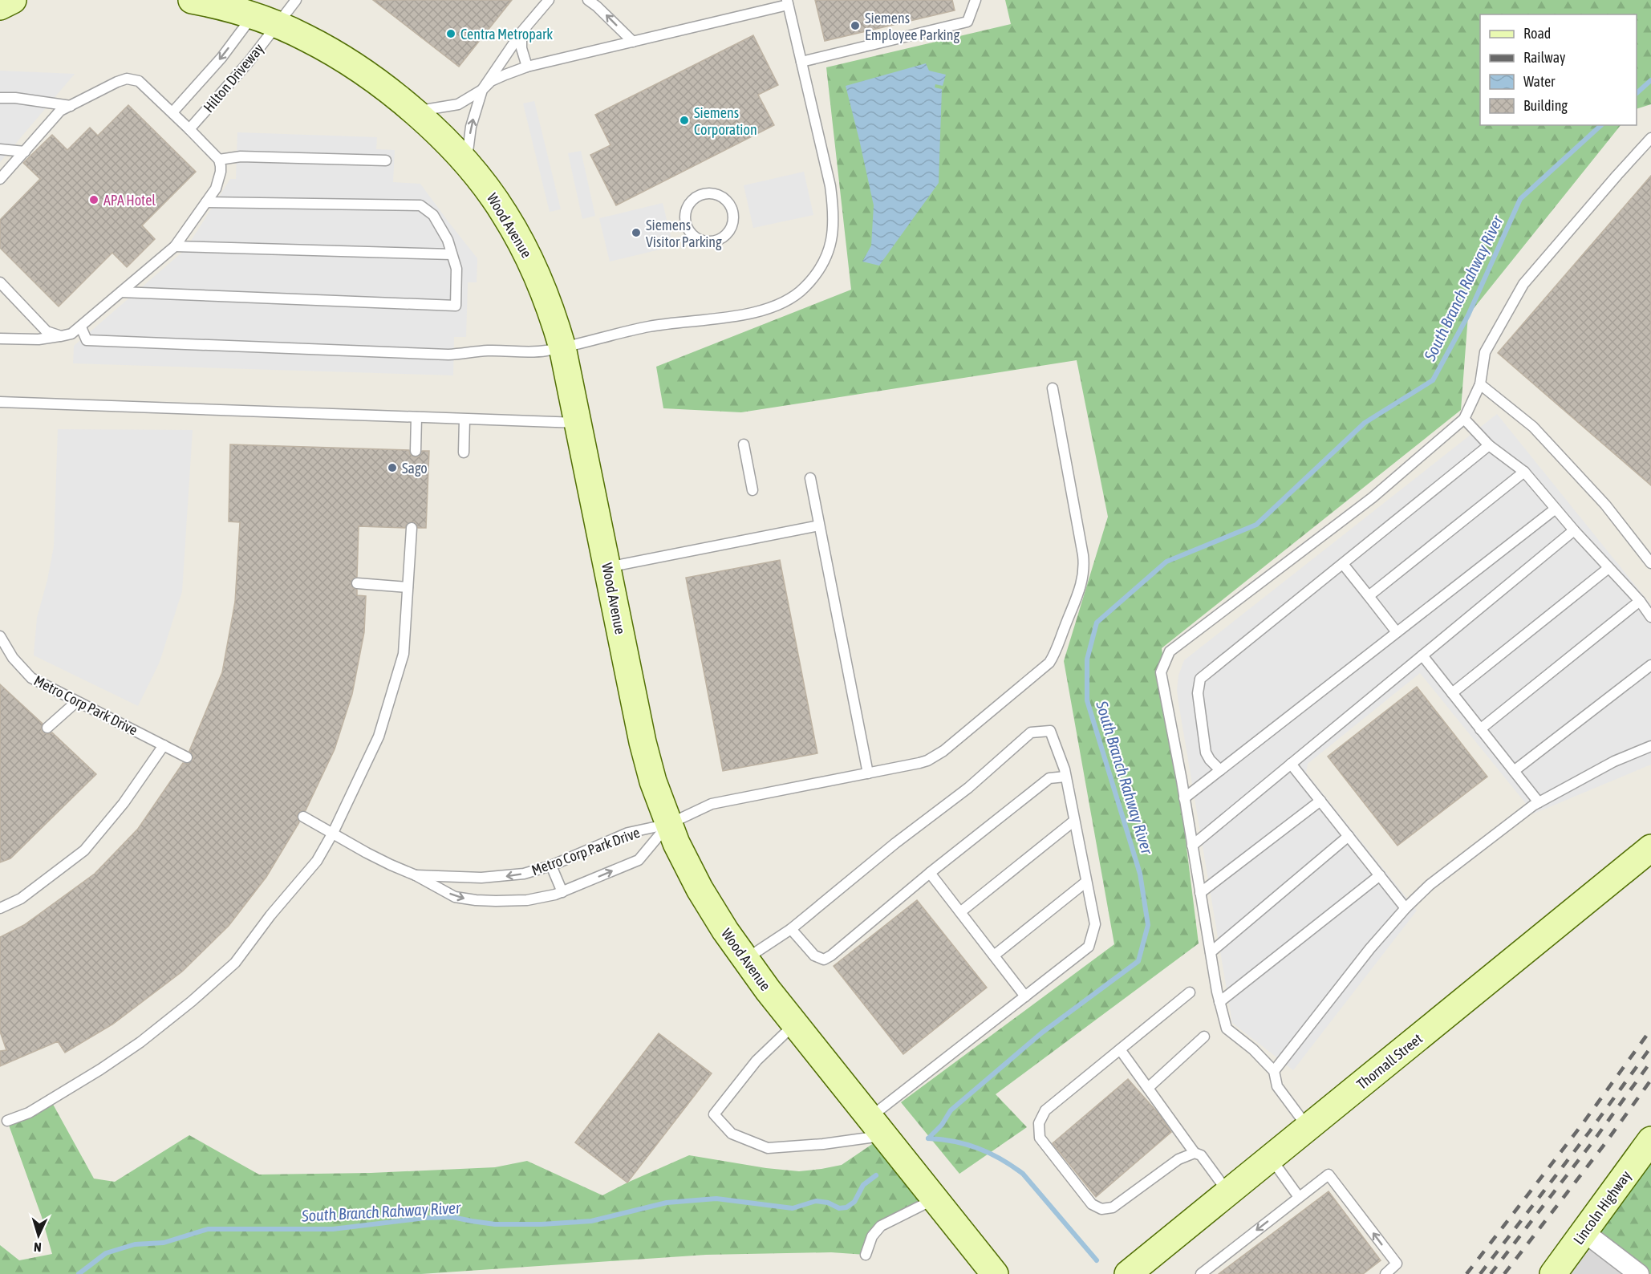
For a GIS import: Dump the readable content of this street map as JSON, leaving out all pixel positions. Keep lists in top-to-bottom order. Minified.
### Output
{"streets":{"street":["Wood Avenue","Thornall Street","Lincoln Highway"],"lane":["Hilton Driveway","Metro Corp Park Drive"]},"crossings":[["Hilton Driveway","Wood Avenue"],["Wood Avenue","Metro Corp Park Drive"]],"water":["South Branch Rahway River"],"places":["Siemens Employee Parking","Centra Metropark","Siemens Corporation","APA Hotel","Siemens Visitor Parking","Sago"],"legend":["Road","Railway","Water","Building"],"north":"bottom"}
